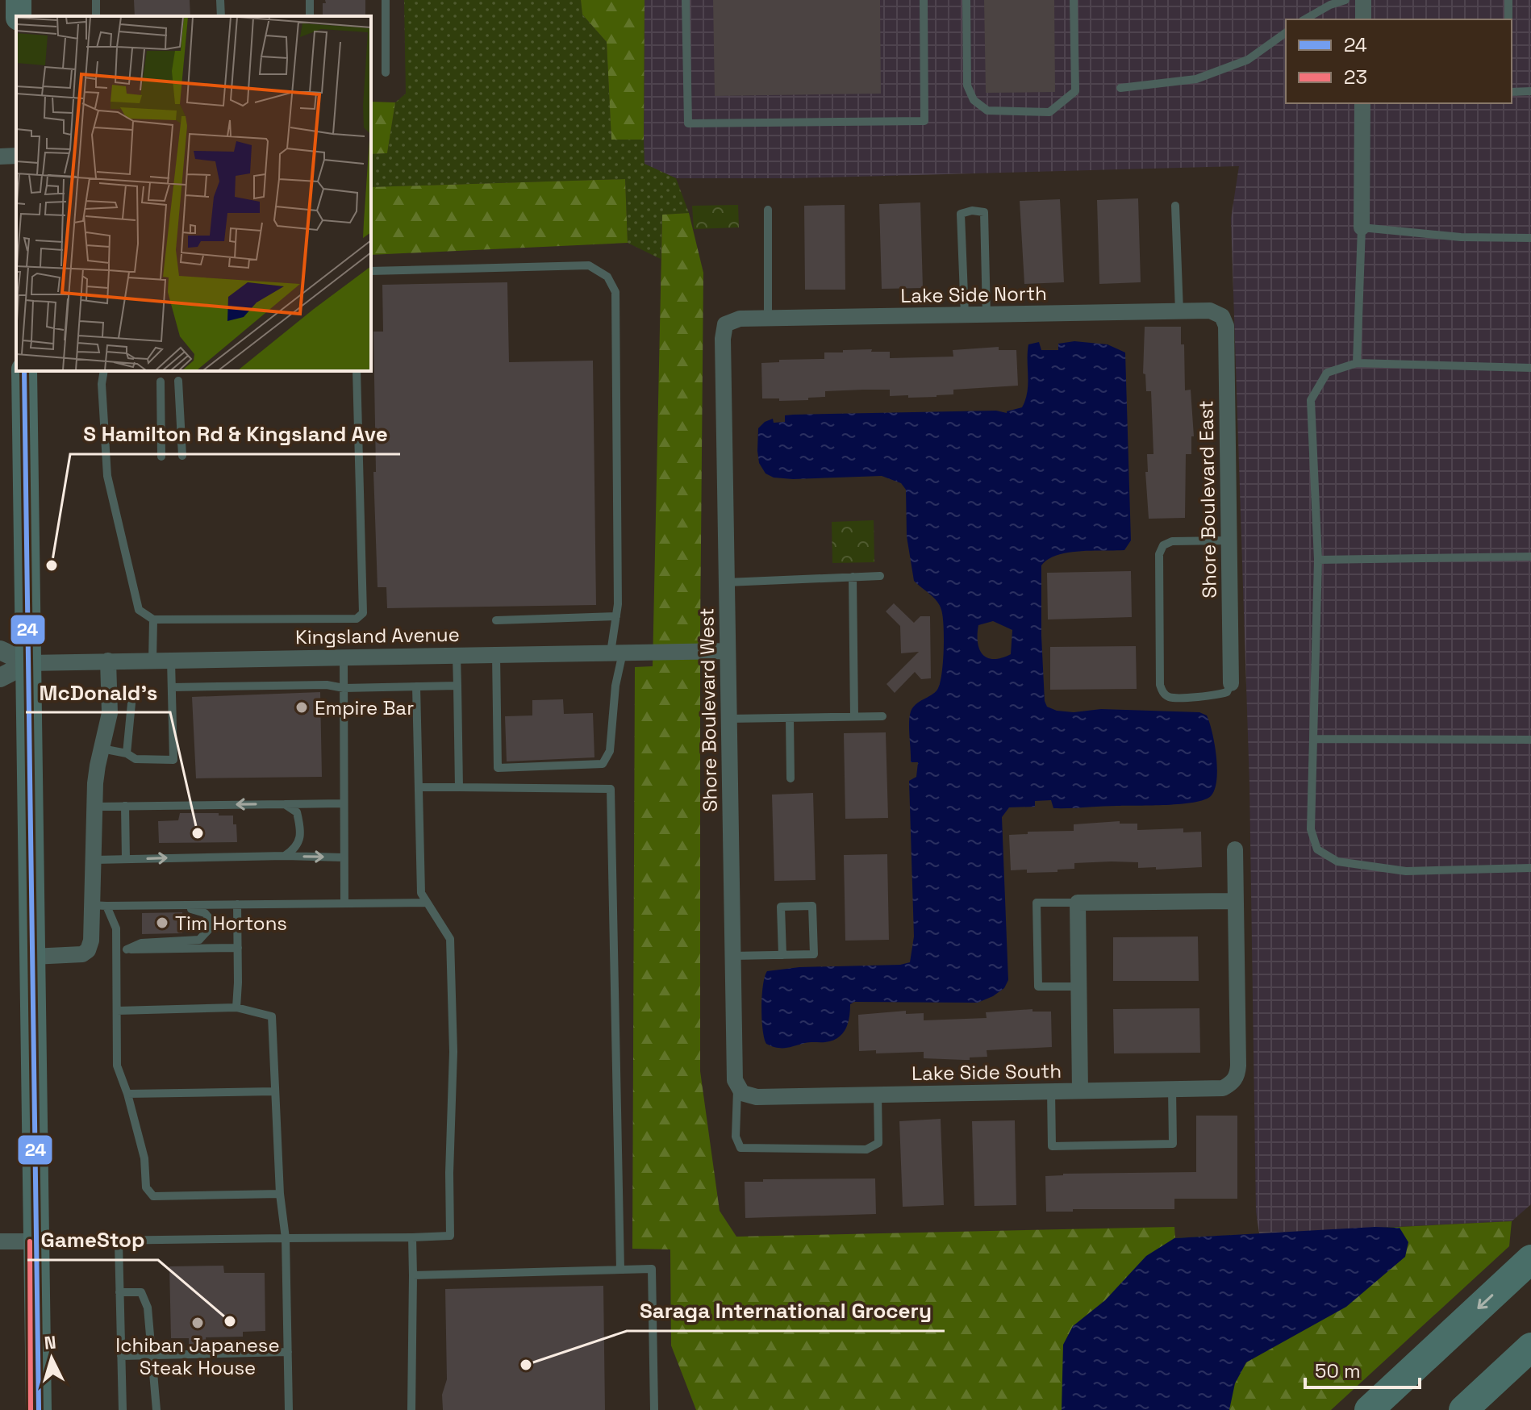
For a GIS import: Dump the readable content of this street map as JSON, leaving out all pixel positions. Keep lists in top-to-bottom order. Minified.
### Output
{"streets":{"street":["Lake Side North","Shore Boulevard East","Kingsland Avenue","Shore Boulevard West","Lake Side South"]},"crossings":[["Lake Side North","Shore Boulevard East"],["Lake Side North","Shore Boulevard West"],["Kingsland Avenue","Shore Boulevard West"],["Shore Boulevard West","Lake Side South"]],"places":["S Hamilton Rd & Kingsland Ave","Empire Bar","McDonald's","Tim Hortons","GameStop","Ichiban Japanese Steak House","Saraga International Grocery"],"lines":["transit line 24","transit line 23"],"legend":["24","23"],"scale_bar":"50 m","north":"top"}
